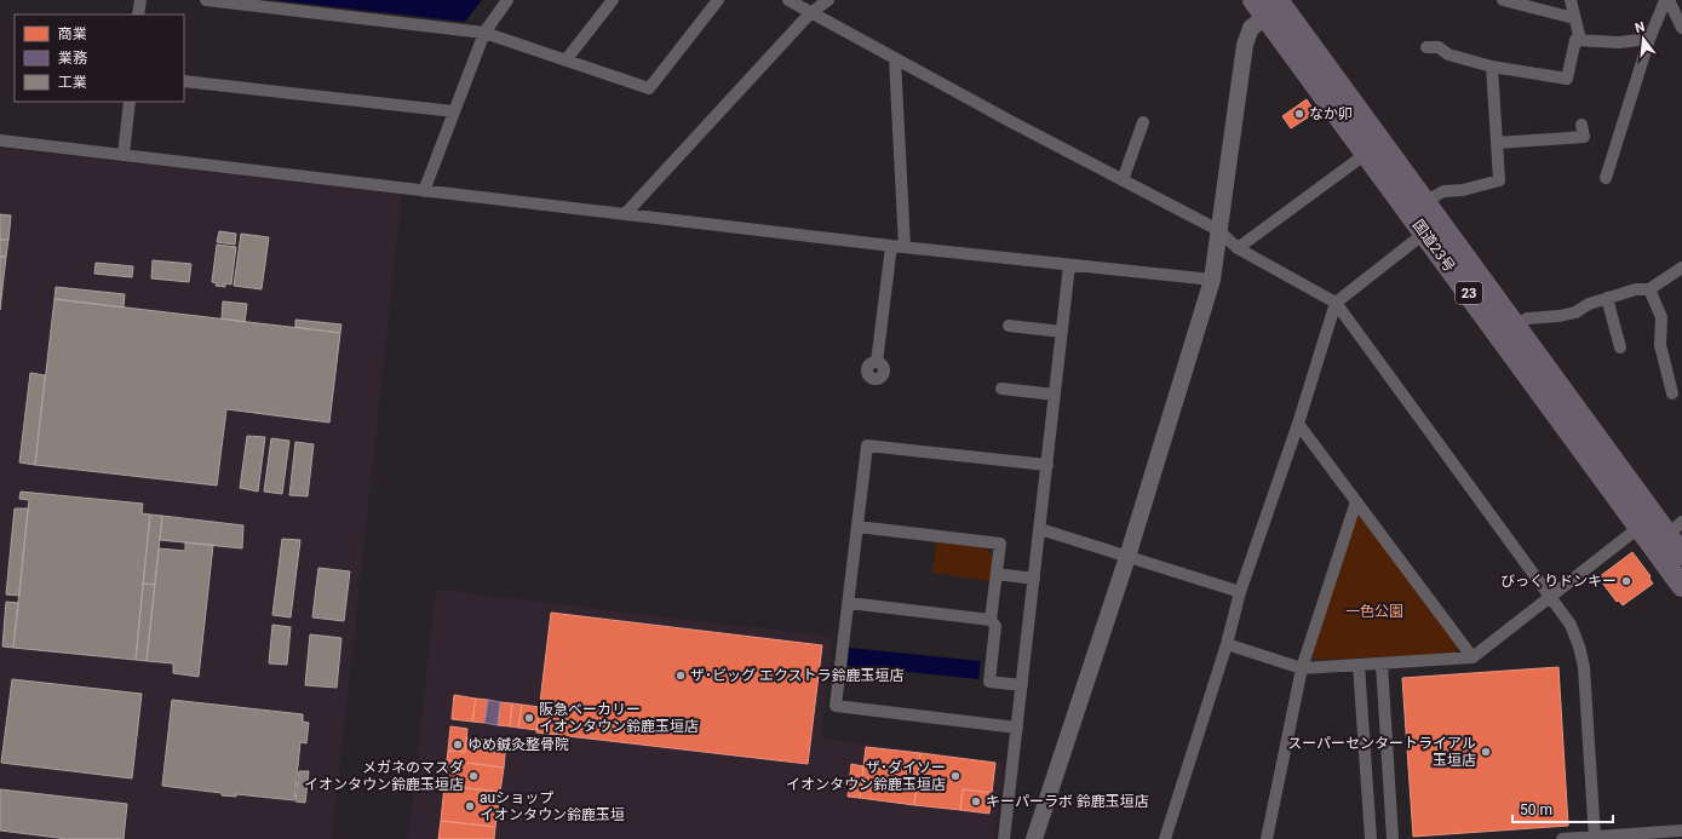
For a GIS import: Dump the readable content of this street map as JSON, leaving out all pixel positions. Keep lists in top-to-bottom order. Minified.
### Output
{"streets":{"highway":["国道23号","23"]},"parks":["一色公園"],"places":["なか卯","びっくりドンキー","ザ･ビッグ エクストラ鈴鹿玉垣店","阪急ベーカリー イオンタウン鈴鹿玉垣店","ゆめ鍼灸整骨院","スーパーセンタートライアル 玉垣店","メガネのマスダ イオンタウン鈴鹿玉垣店","ザ･ダイソー イオンタウン鈴鹿玉垣店","キーパーラボ 鈴鹿玉垣店","auショップ イオンタウン鈴鹿玉垣"],"legend":["商業","業務","工業"],"scale_bar":"50 m","north":"top"}
